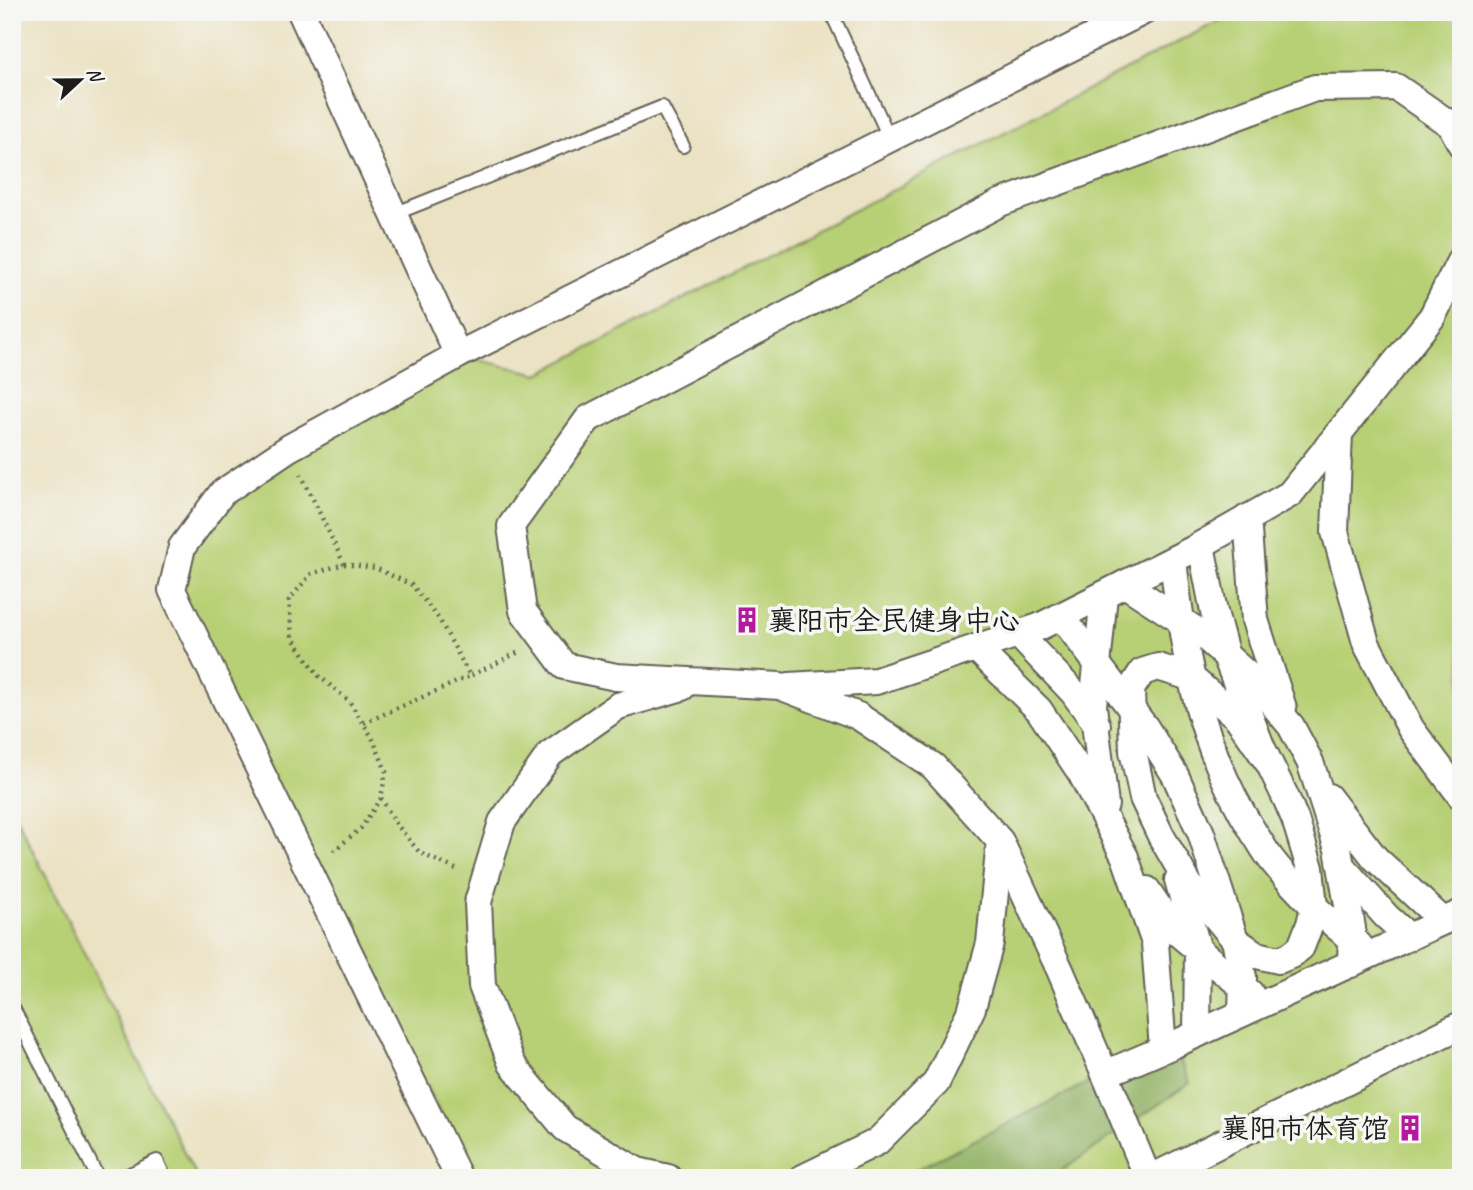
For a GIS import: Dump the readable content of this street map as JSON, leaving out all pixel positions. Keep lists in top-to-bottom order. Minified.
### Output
{"places":{"building":["襄阳市全民健身中心","襄阳市体育馆"]},"north":"right"}
